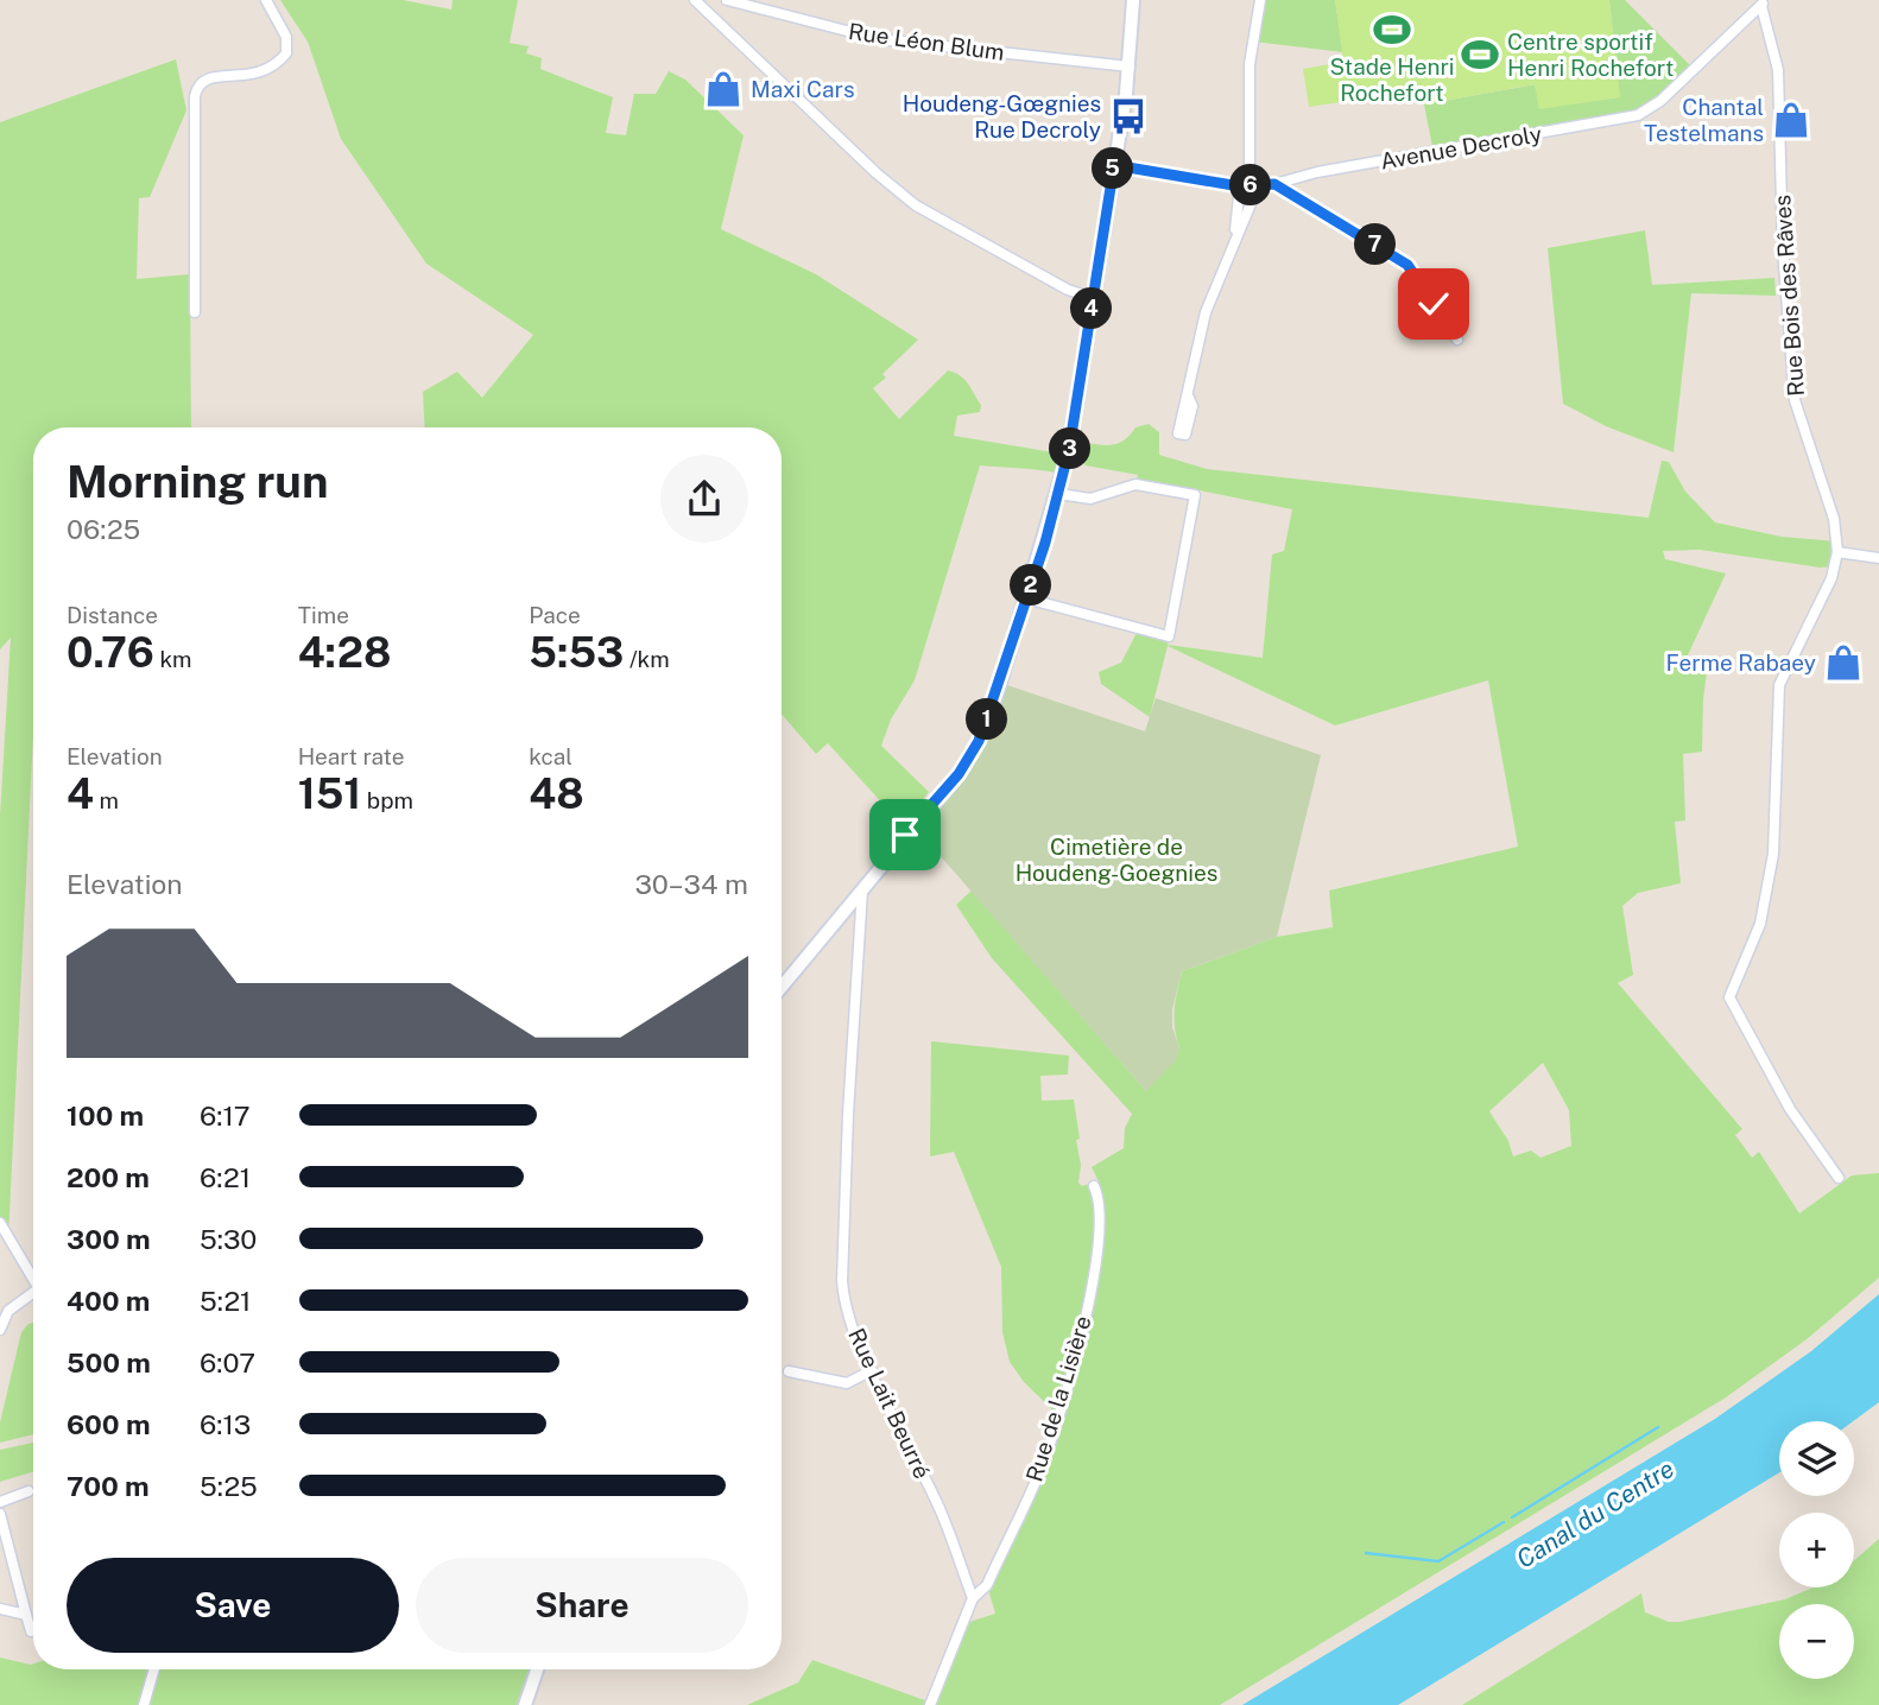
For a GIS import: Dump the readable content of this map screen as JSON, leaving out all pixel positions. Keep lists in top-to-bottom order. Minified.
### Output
{"streets":{"street":["Rue Léon Blum","Avenue Decroly","Rue Bois des Râves","Rue de la Lisière","Rue Lait Beurré"]},"crossings":[["Avenue Decroly","Rue Bois des Râves"],["Rue de la Lisière","Rue Lait Beurré"]],"water":["Canal du Centre"],"parks":["Cimetière de Houdeng-Goegnies"],"places":{"sports":["Stade Henri Rochefort","Centre sportif Henri Rochefort"],"shop":["Maxi Cars","Chantal Testelmans","Ferme Rabaey"],"bus stop":["Houdeng-Gœgnies Rue Decroly"]},"page":{"pins":["5","6","7","4","3","2","1"],"heading":["Morning run","06:25"],"stats":[["Distance","0.76 km"],["Time","4:28"],["Pace","5:53 /km"],["Elevation","4 m"],["Heart rate","151 bpm"],["kcal","48"]],"chart":["Elevation","30–34 m"],"list":[{"name":"100 m","note":"6:17"},{"name":"200 m","note":"6:21"},{"name":"300 m","note":"5:30"},{"name":"400 m","note":"5:21"},{"name":"500 m","note":"6:07"},{"name":"600 m","note":"6:13"},{"name":"700 m","note":"5:25"}],"map_buttons":["+","−"],"buttons":["Save","Share"]}}
